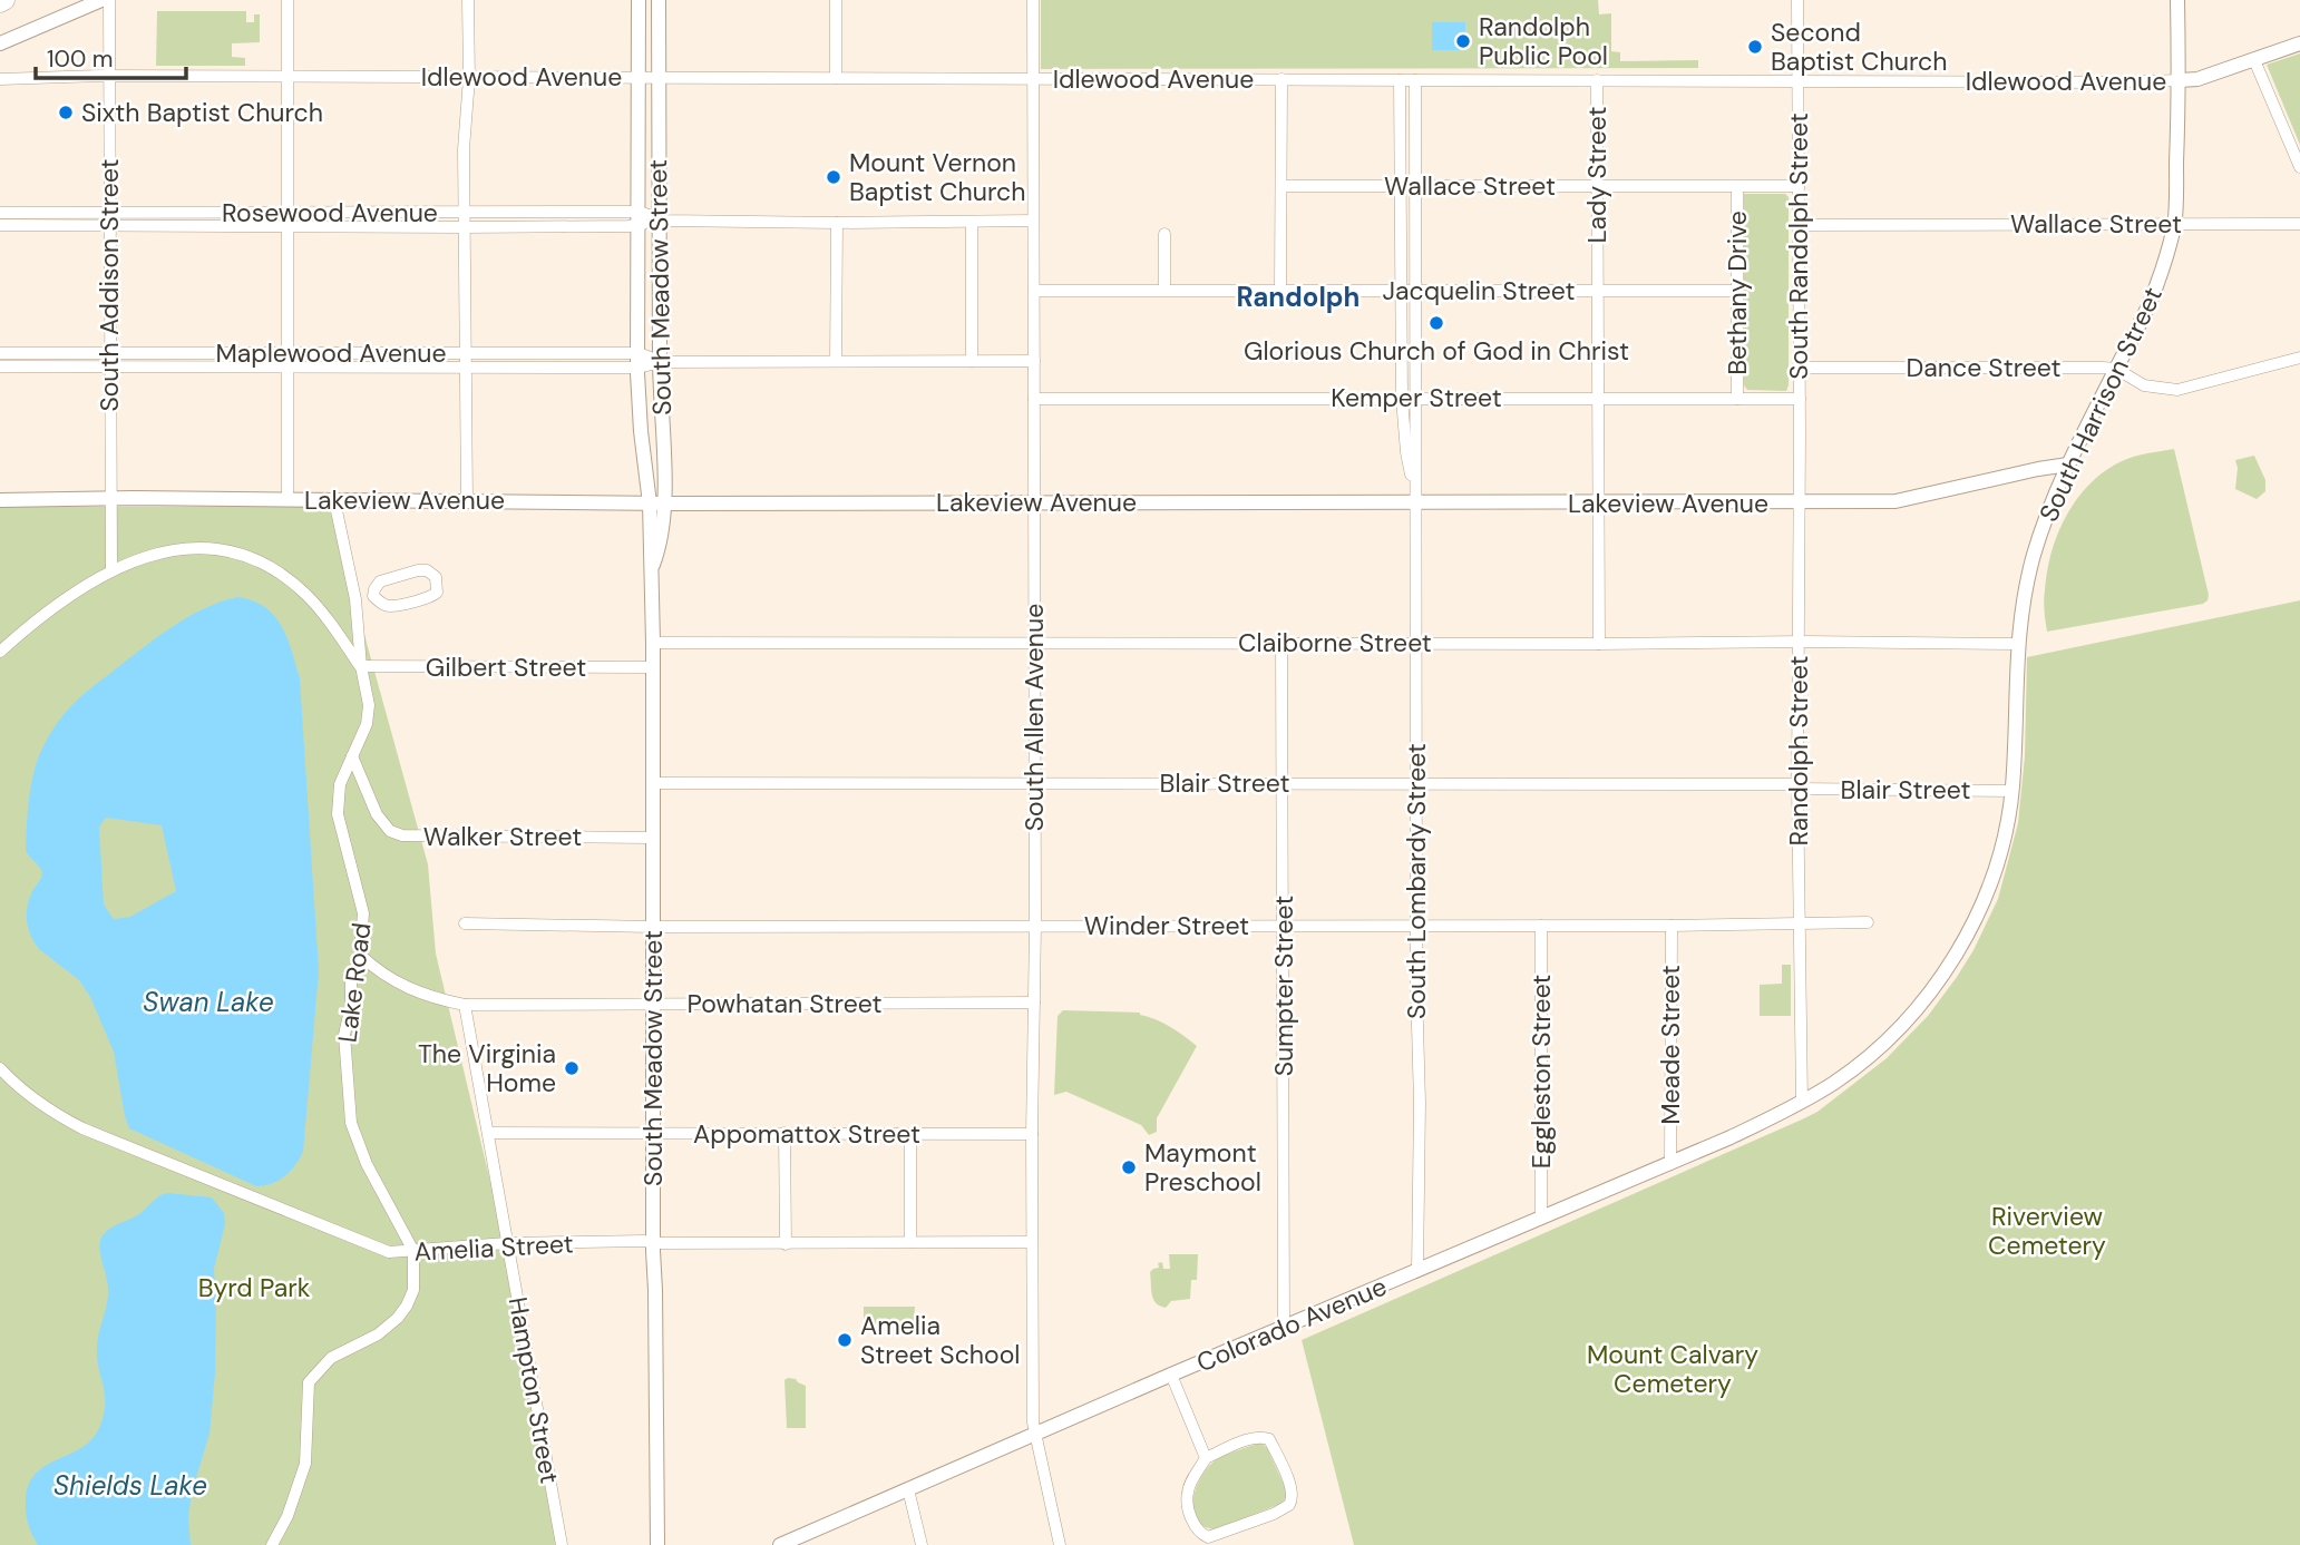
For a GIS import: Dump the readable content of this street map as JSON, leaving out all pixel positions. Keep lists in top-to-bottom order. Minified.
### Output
{"streets":{"street":["Idlewood Avenue","Lady Street","Wallace Street","Rosewood Avenue","South Randolph Street","South Addison Street","South Meadow Street","Jacquelin Street","Bethany Drive","Maplewood Avenue","Dance Street","Kemper Street","South Harrison Street","Lakeview Avenue","Claiborne Street","Gilbert Street","South Allen Avenue","Randolph Street","Blair Street","Walker Street","South Lombardy Street","Winder Street","Lake Road","Sumpter Street","Powhatan Street","Meade Street","Eggleston Street","Appomattox Street","Amelia Street","Colorado Avenue","Hampton Street"]},"crossings":[["Idlewood Avenue","Lady Street"],["Idlewood Avenue","South Randolph Street"],["Idlewood Avenue","South Addison Street"],["Idlewood Avenue","South Meadow Street"],["Idlewood Avenue","South Harrison Street"],["Idlewood Avenue","South Allen Avenue"],["Idlewood Avenue","South Lombardy Street"],["Lady Street","Wallace Street"],["Lady Street","Jacquelin Street"],["Lady Street","Kemper Street"],["Lady Street","Lakeview Avenue"],["Lady Street","Claiborne Street"],["Wallace Street","South Randolph Street"],["Wallace Street","Bethany Drive"],["Wallace Street","South Harrison Street"],["Wallace Street","South Lombardy Street"],["Rosewood Avenue","South Addison Street"],["Rosewood Avenue","South Meadow Street"],["Rosewood Avenue","South Allen Avenue"],["South Randolph Street","Dance Street"],["South Randolph Street","Kemper Street"],["South Randolph Street","Randolph Street"],["South Addison Street","Maplewood Avenue"],["South Addison Street","Lakeview Avenue"],["South Meadow Street","Maplewood Avenue"],["South Meadow Street","Lakeview Avenue"],["South Meadow Street","Claiborne Street"],["South Meadow Street","Gilbert Street"],["South Meadow Street","Blair Street"],["South Meadow Street","Walker Street"],["South Meadow Street","Winder Street"],["South Meadow Street","Powhatan Street"],["South Meadow Street","Appomattox Street"],["South Meadow Street","Amelia Street"],["Jacquelin Street","Bethany Drive"],["Jacquelin Street","South Allen Avenue"],["Jacquelin Street","South Lombardy Street"],["Bethany Drive","Kemper Street"],["Maplewood Avenue","South Allen Avenue"],["Dance Street","South Harrison Street"],["Kemper Street","South Allen Avenue"],["Kemper Street","Randolph Street"],["Kemper Street","South Lombardy Street"],["South Harrison Street","Lakeview Avenue"],["South Harrison Street","Claiborne Street"],["South Harrison Street","Randolph Street"],["South Harrison Street","Blair Street"],["South Harrison Street","Colorado Avenue"],["Lakeview Avenue","South Allen Avenue"],["Lakeview Avenue","Randolph Street"],["Lakeview Avenue","South Lombardy Street"],["Lakeview Avenue","Lake Road"],["Claiborne Street","South Allen Avenue"],["Claiborne Street","Randolph Street"],["Claiborne Street","South Lombardy Street"],["Claiborne Street","Sumpter Street"],["Gilbert Street","Lake Road"],["South Allen Avenue","Blair Street"],["South Allen Avenue","Winder Street"],["South Allen Avenue","Powhatan Street"],["South Allen Avenue","Appomattox Street"],["South Allen Avenue","Amelia Street"],["South Allen Avenue","Colorado Avenue"],["Randolph Street","Blair Street"],["Randolph Street","Winder Street"],["Randolph Street","Colorado Avenue"],["Blair Street","South Lombardy Street"],["Blair Street","Sumpter Street"],["Walker Street","Lake Road"],["South Lombardy Street","Winder Street"],["South Lombardy Street","Colorado Avenue"],["Winder Street","Sumpter Street"],["Winder Street","Meade Street"],["Winder Street","Eggleston Street"],["Lake Road","Powhatan Street"],["Lake Road","Amelia Street"],["Sumpter Street","Colorado Avenue"],["Powhatan Street","Hampton Street"],["Meade Street","Colorado Avenue"],["Eggleston Street","Colorado Avenue"],["Appomattox Street","Hampton Street"],["Amelia Street","Hampton Street"]],"districts":["Randolph"],"water":["Swan Lake","Shields Lake"],"parks":["Riverview Cemetery","Byrd Park","Mount Calvary Cemetery"],"places":["Randolph Public Pool","Second Baptist Church","Sixth Baptist Church","Mount Vernon Baptist Church","Glorious Church of God in Christ","The Virginia Home","Maymont Preschool","Amelia Street School"],"scale_bar":"100 m"}
